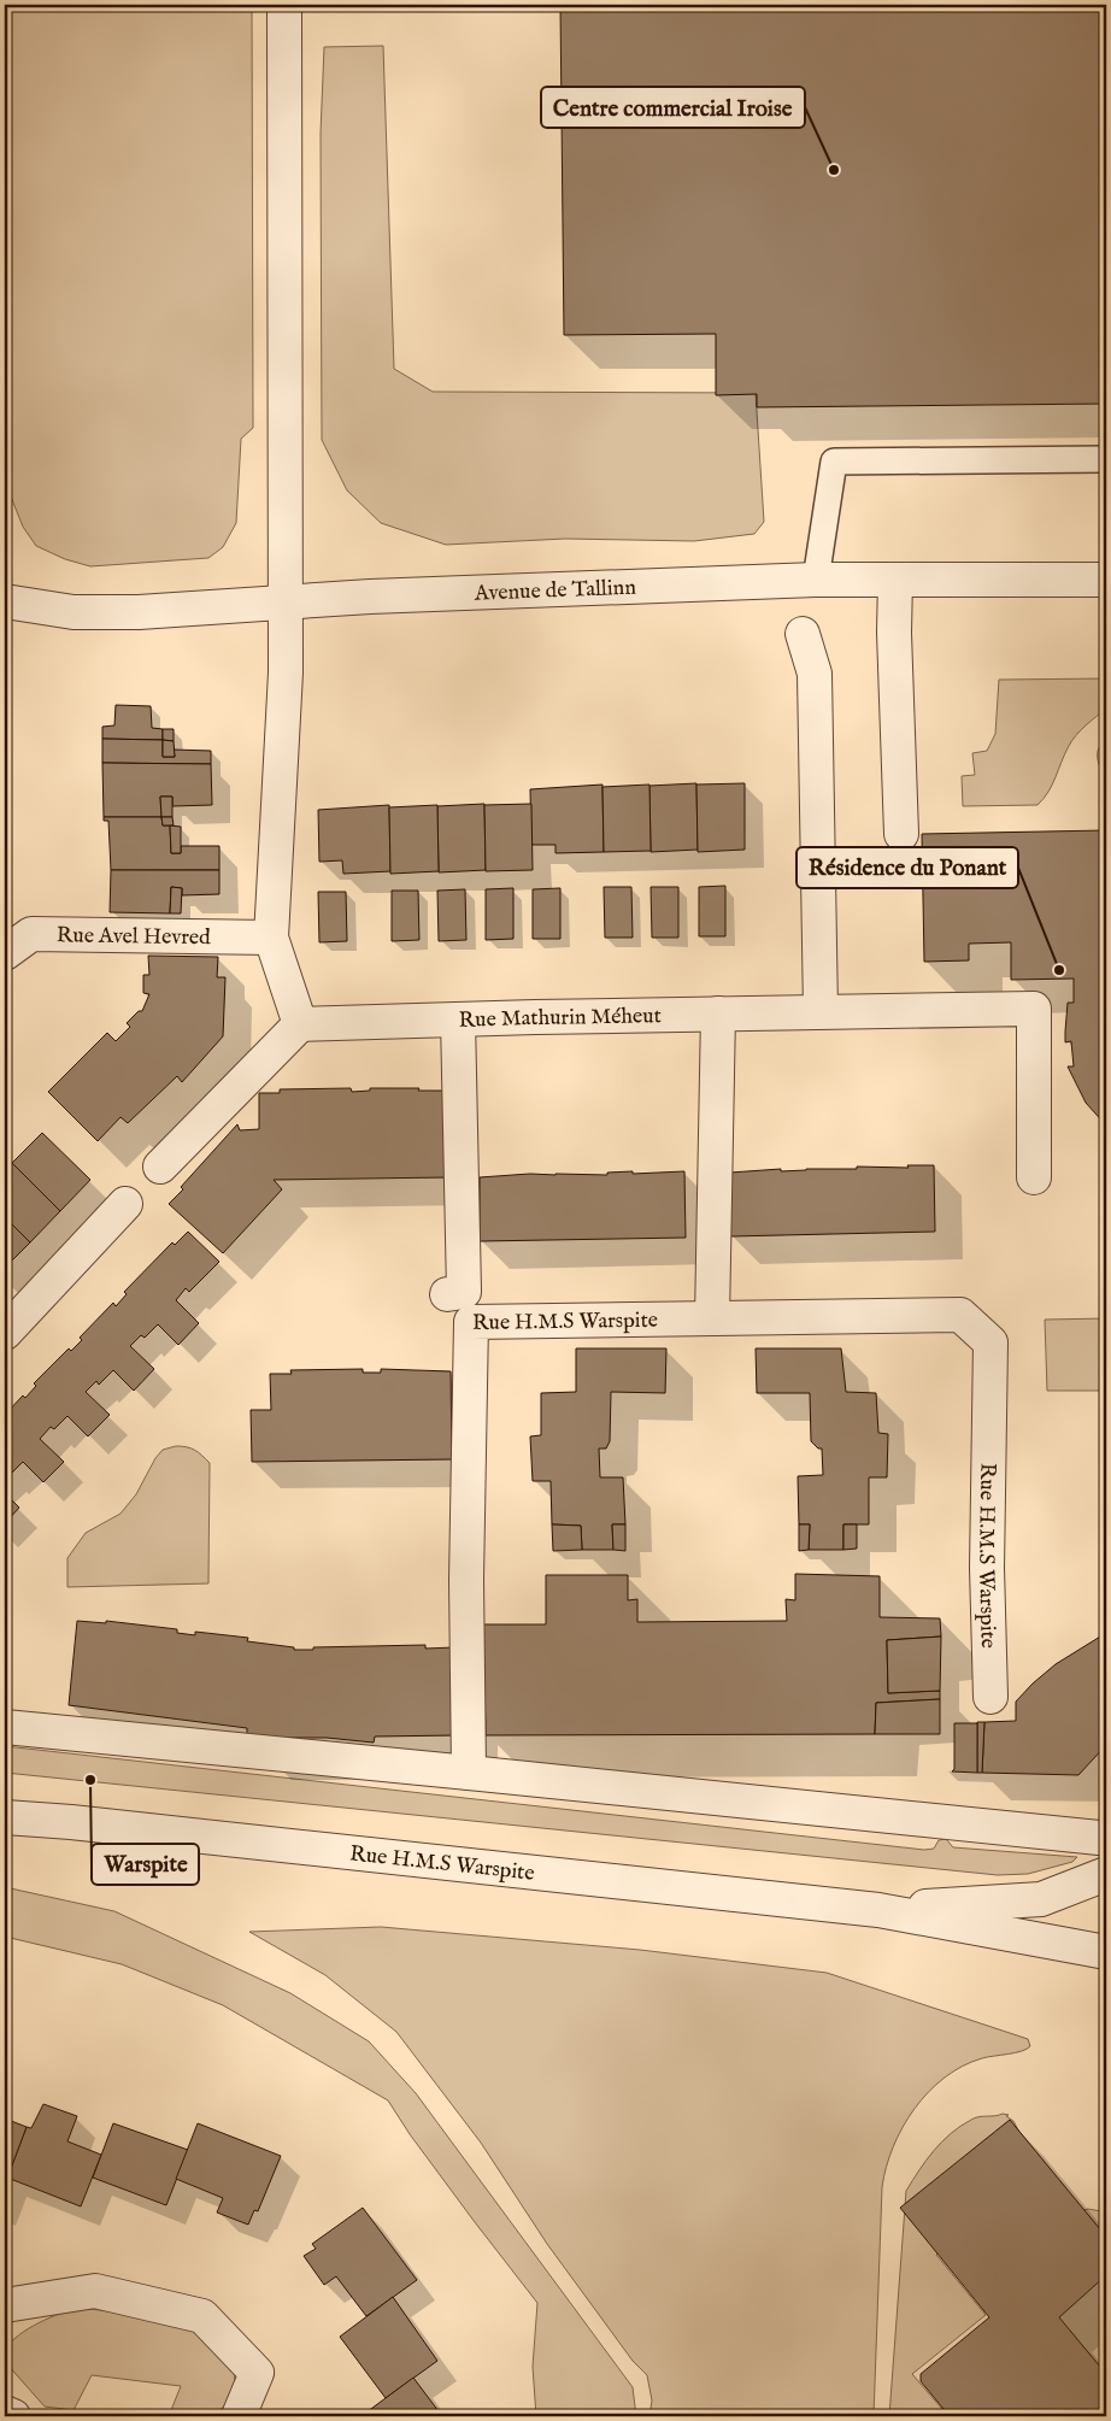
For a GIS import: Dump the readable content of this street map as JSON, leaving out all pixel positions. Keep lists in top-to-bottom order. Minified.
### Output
{"streets":{"street":["Avenue de Tallinn","Rue Avel Hevred","Rue Mathurin Méheut","Rue H.M.S Warspite"]},"places":["Centre commercial Iroise","Résidence du Ponant","Warspite"]}
